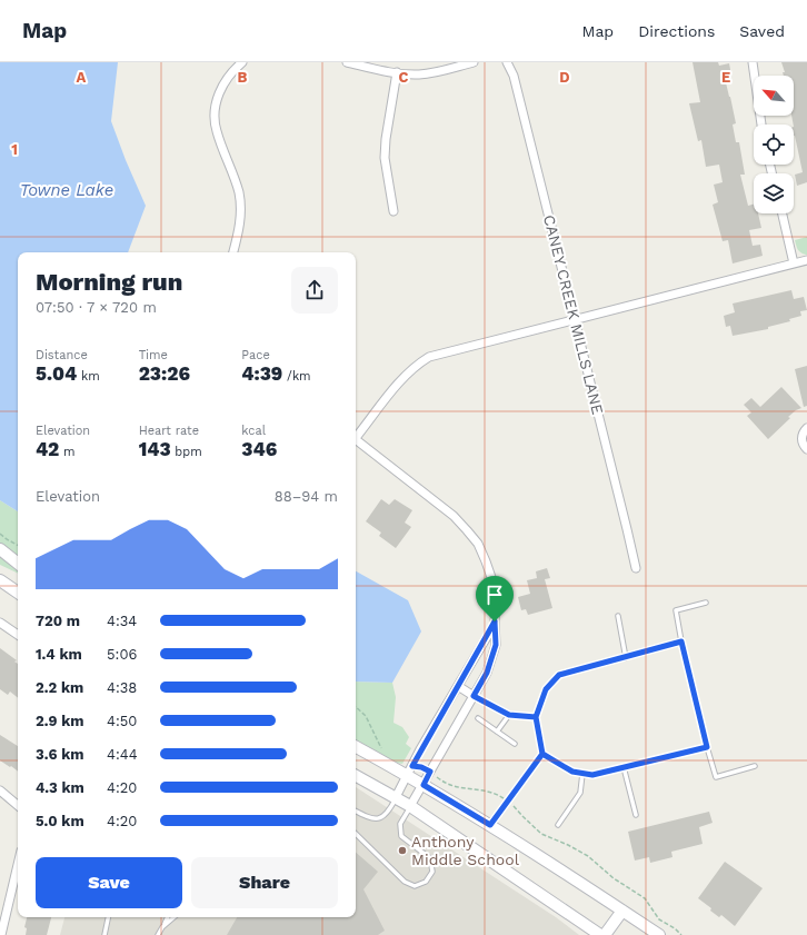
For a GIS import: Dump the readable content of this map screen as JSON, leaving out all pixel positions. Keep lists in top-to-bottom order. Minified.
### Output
{"streets":{"street":["CANEY CREEK MILLS LANE"]},"water":["Towne Lake"],"places":["Anthony Middle School"],"north":"top left","page":{"header":"Map","nav":["Map","Directions","Saved"],"heading":["Morning run","07:50 · 7 × 720 m"],"stats":[["Distance","5.04 km"],["Time","23:26"],["Pace","4:39 /km"],["Elevation","42 m"],["Heart rate","143 bpm"],["kcal","346"]],"chart":["Elevation","88–94 m"],"list":[{"name":"720 m","note":"4:34"},{"name":"1.4 km","note":"5:06"},{"name":"2.2 km","note":"4:38"},{"name":"2.9 km","note":"4:50"},{"name":"3.6 km","note":"4:44"},{"name":"4.3 km","note":"4:20"},{"name":"5.0 km","note":"4:20"}],"buttons":["Save","Share"]},"grid":{"columns":["A","B","C","D","E"],"rows":["1"]}}
